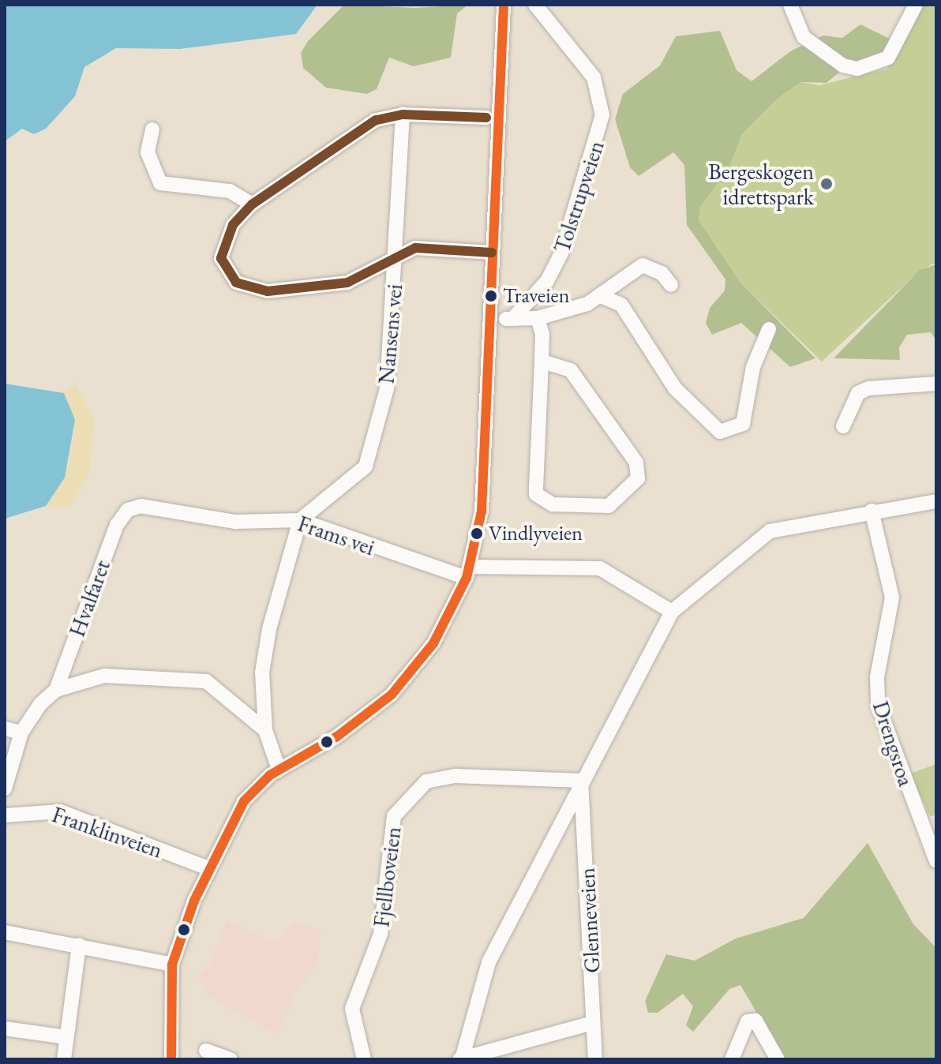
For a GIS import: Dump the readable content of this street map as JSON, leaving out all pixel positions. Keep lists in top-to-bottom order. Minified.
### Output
{"streets":{"street":["Tolstrupveien","Nansens vei","Frams vei","Hvalfaret","Drengsroa","Franklinveien","Fjellboveien","Glenneveien"]},"crossings":[["Nansens vei","Frams vei"],["Frams vei","Hvalfaret"],["Fjellboveien","Glenneveien"]],"places":["Bergeskogen idrettspark","Traveien","Vindlyveien"]}
